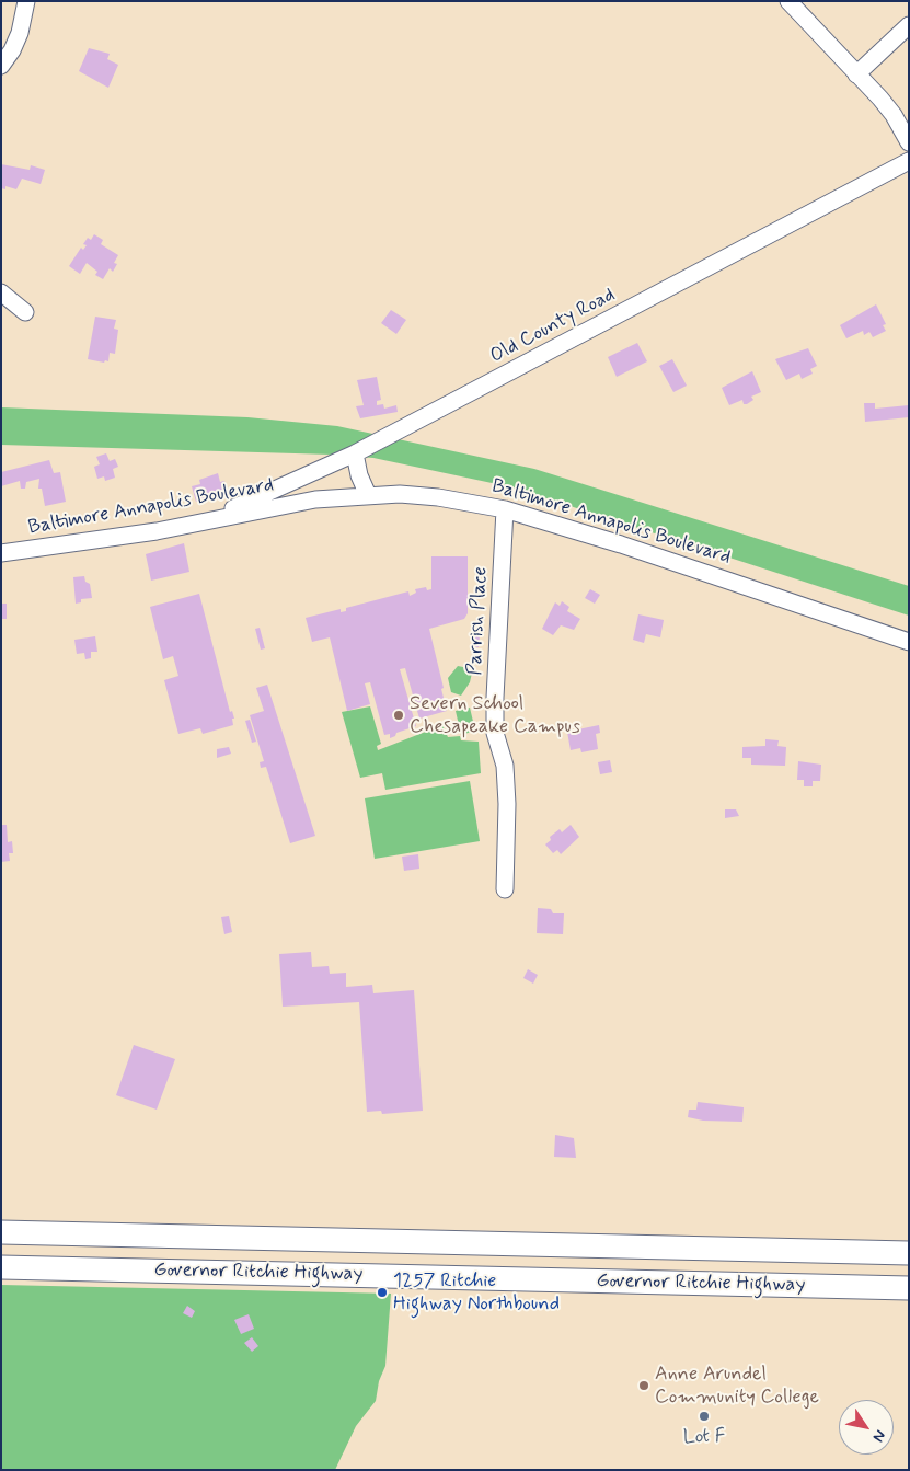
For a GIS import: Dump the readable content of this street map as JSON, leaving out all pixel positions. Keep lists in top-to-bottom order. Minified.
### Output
{"streets":{"highway":["Governor Ritchie Highway"],"street":["Old County Road","Baltimore Annapolis Boulevard","Parrish Place"]},"crossings":[["Old County Road","Baltimore Annapolis Boulevard"],["Baltimore Annapolis Boulevard","Parrish Place"]],"places":["Severn School Chesapeake Campus","1257 Ritchie Highway Northbound","Anne Arundel Community College","Lot F"],"north":"bottom right"}
